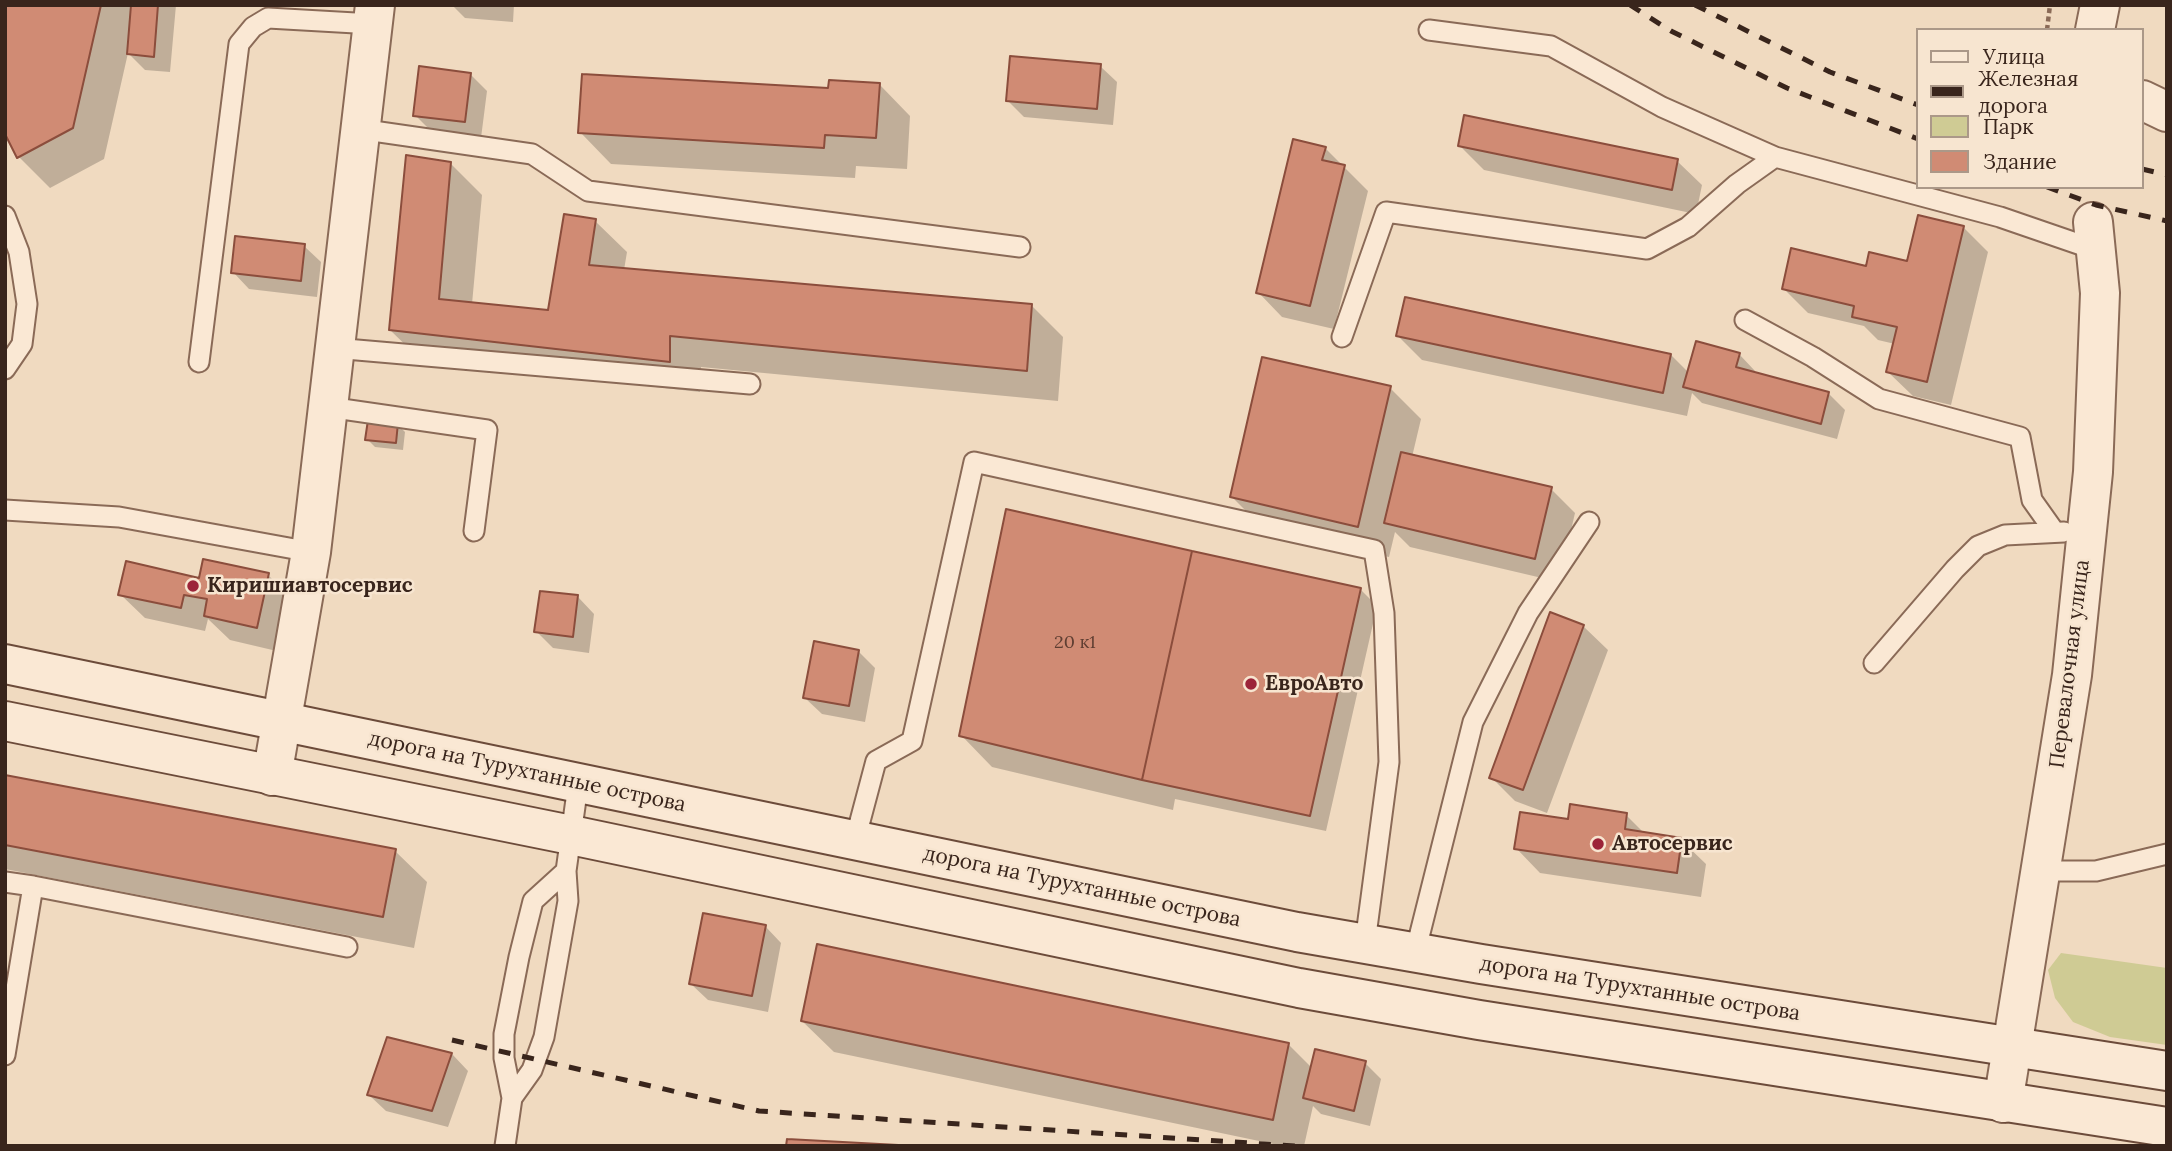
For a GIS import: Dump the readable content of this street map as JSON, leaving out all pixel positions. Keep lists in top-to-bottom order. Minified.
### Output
{"streets":{"street":["Перевалочная улица","дорога на Турухтанные острова"]},"crossings":[["Перевалочная улица","дорога на Турухтанные острова"]],"places":["Киришиавтосервис","ЕвроАвто","Автосервис"],"house_numbers":["20 к1"],"legend":["Улица","Железная дорога","Парк","Здание"]}
